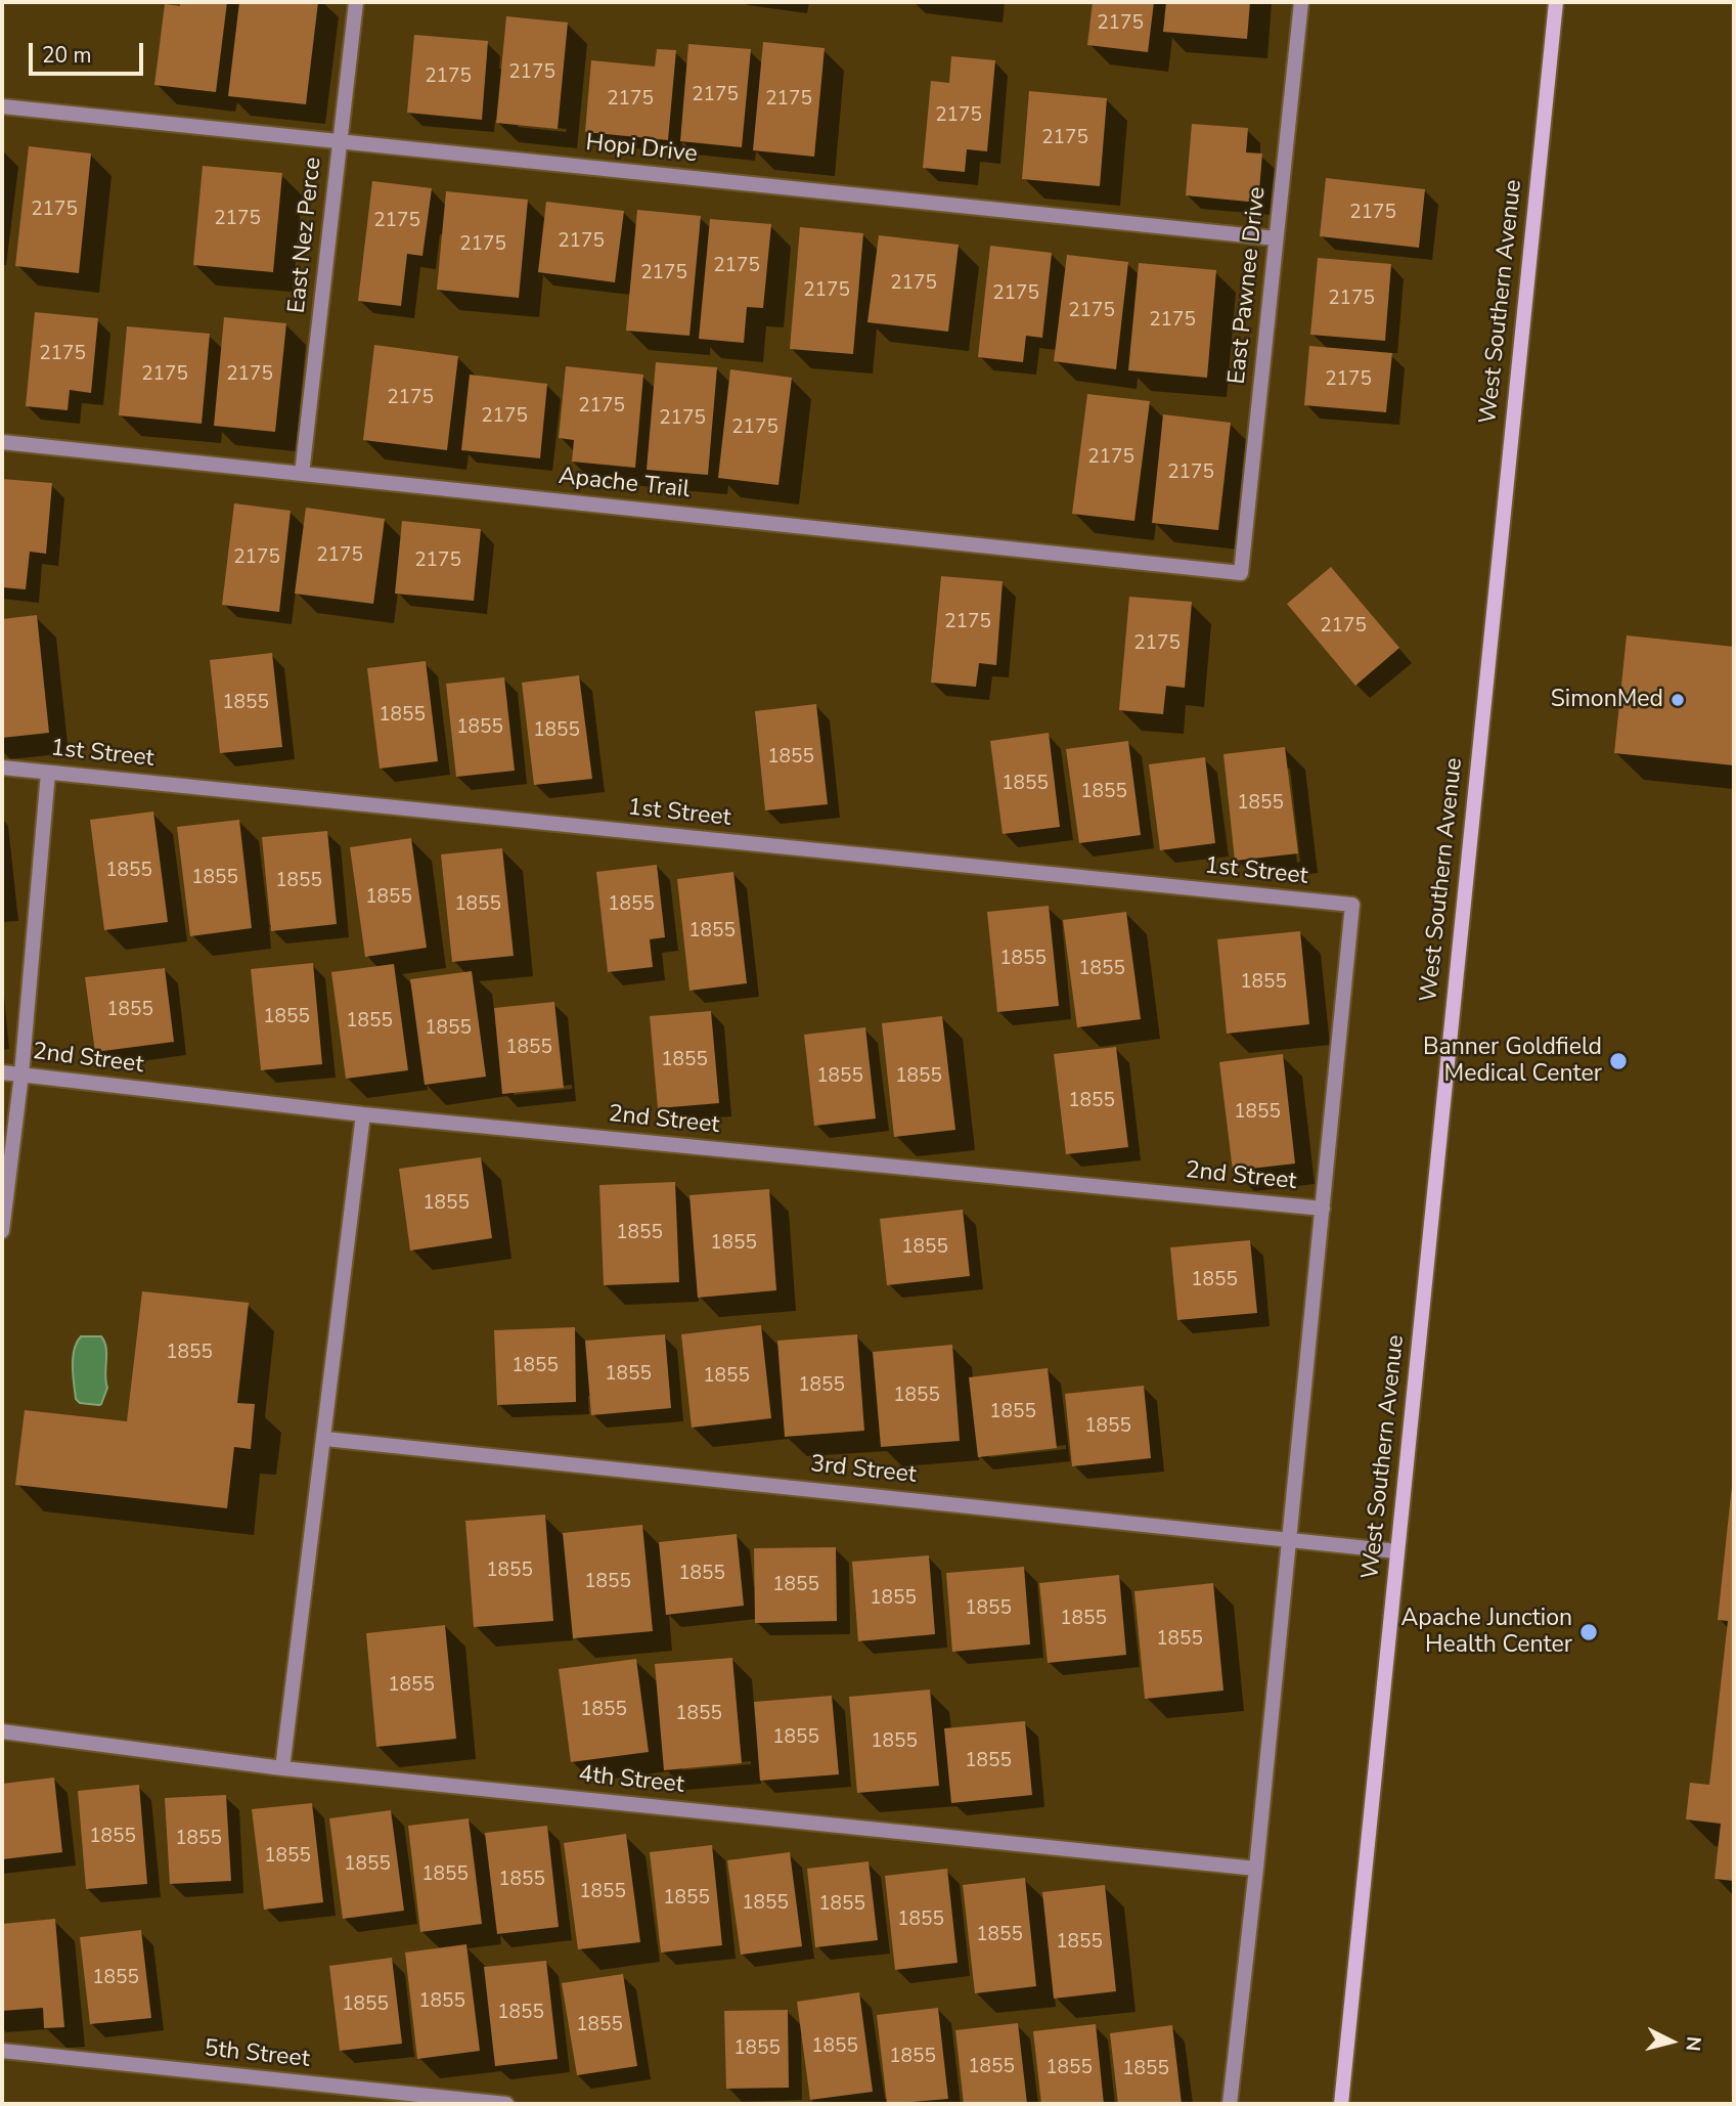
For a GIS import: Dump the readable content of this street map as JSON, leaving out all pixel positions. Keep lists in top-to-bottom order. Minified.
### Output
{"streets":{"main road":["West Southern Avenue"],"lane":["Hopi Drive","East Nez Perce","East Pawnee Drive","Apache Trail","1st Street","2nd Street","3rd Street","4th Street","5th Street"]},"crossings":[["Hopi Drive","East Nez Perce"],["Hopi Drive","East Pawnee Drive"],["East Nez Perce","Apache Trail"],["East Pawnee Drive","Apache Trail"],["West Southern Avenue","3rd Street"],["1st Street","2nd Street"]],"places":["SimonMed","Banner Goldfield Medical Center","Apache Junction Health Center"],"house_numbers":["2175","2175","2175","2175","2175","2175","2175","2175","2175","2175","2175","2175","2175","2175","2175","2175","2175","2175","2175","2175","2175","2175","2175","2175","2175","2175","2175","2175","2175","2175","2175","2175","2175","2175","2175","2175","2175","2175","2175","1855","1855","1855","1855","1855","1855","1855","1855","1855","1855","1855","1855","1855","1855","1855","1855","1855","1855","1855","1855","1855","1855","1855","1855","1855","1855","1855","1855","1855","1855","1855","1855","1855","1855","1855","1855","1855","1855","1855","1855","1855","1855","1855","1855","1855","1855","1855","1855","1855","1855","1855","1855","1855","1855","1855","1855","1855","1855","1855","1855","1855","1855","1855","1855","1855","1855","1855","1855","1855","1855","1855","1855","1855","1855","1855","1855","1855","1855","1855"],"scale_bar":"20 m","north":"right"}
